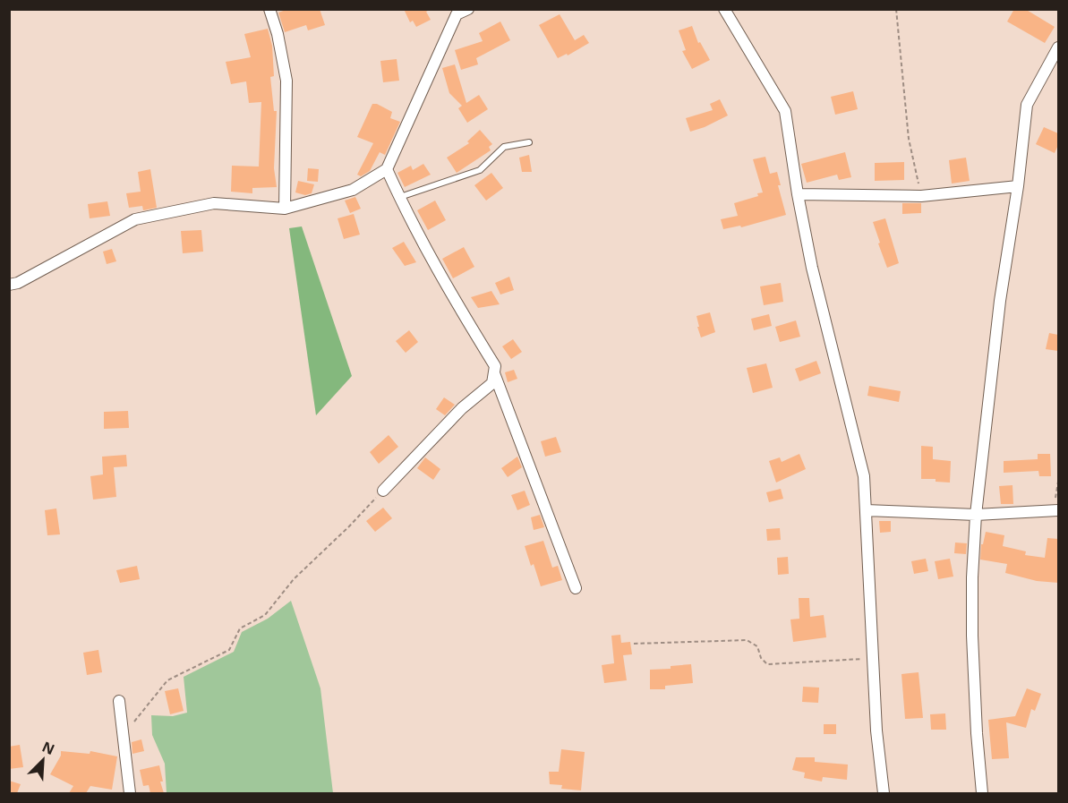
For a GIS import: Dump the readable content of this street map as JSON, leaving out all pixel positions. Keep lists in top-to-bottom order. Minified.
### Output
{"north":"top right"}
